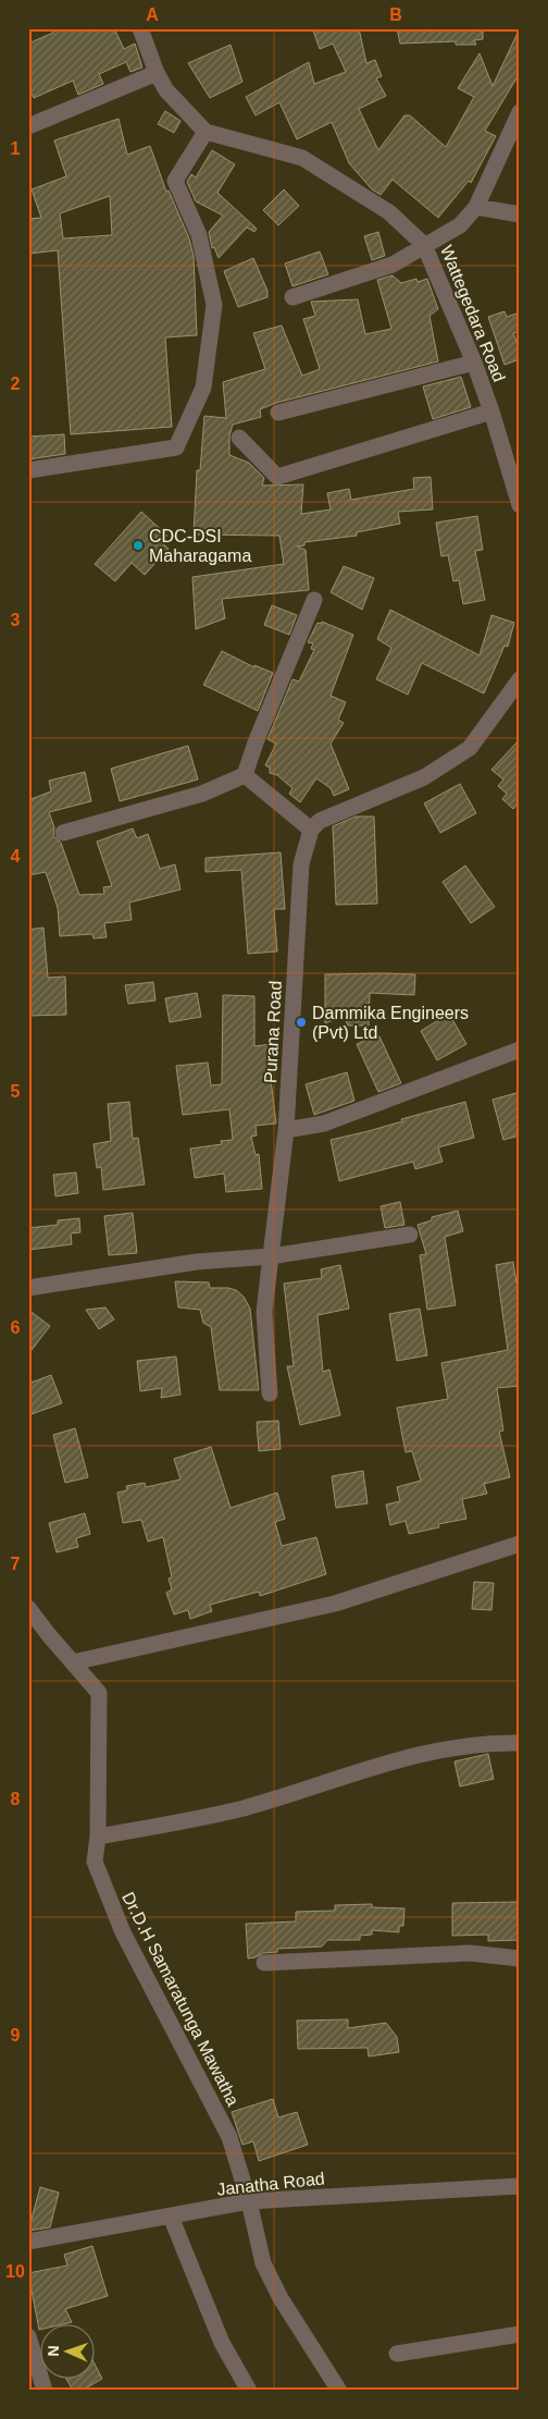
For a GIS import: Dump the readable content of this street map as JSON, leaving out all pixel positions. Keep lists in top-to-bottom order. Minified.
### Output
{"streets":{"street":["Wattegedara Road","Purana Road","Dr.D.H Samaratunga Mawatha","Janatha Road"]},"crossings":[["Dr.D.H Samaratunga Mawatha","Janatha Road"]],"places":["CDC-DSI Maharagama","Dammika Engineers (Pvt) Ltd"],"north":"left","grid":{"columns":["A","B"],"rows":["1","2","3","4","5","6","7","8","9","10"]}}
